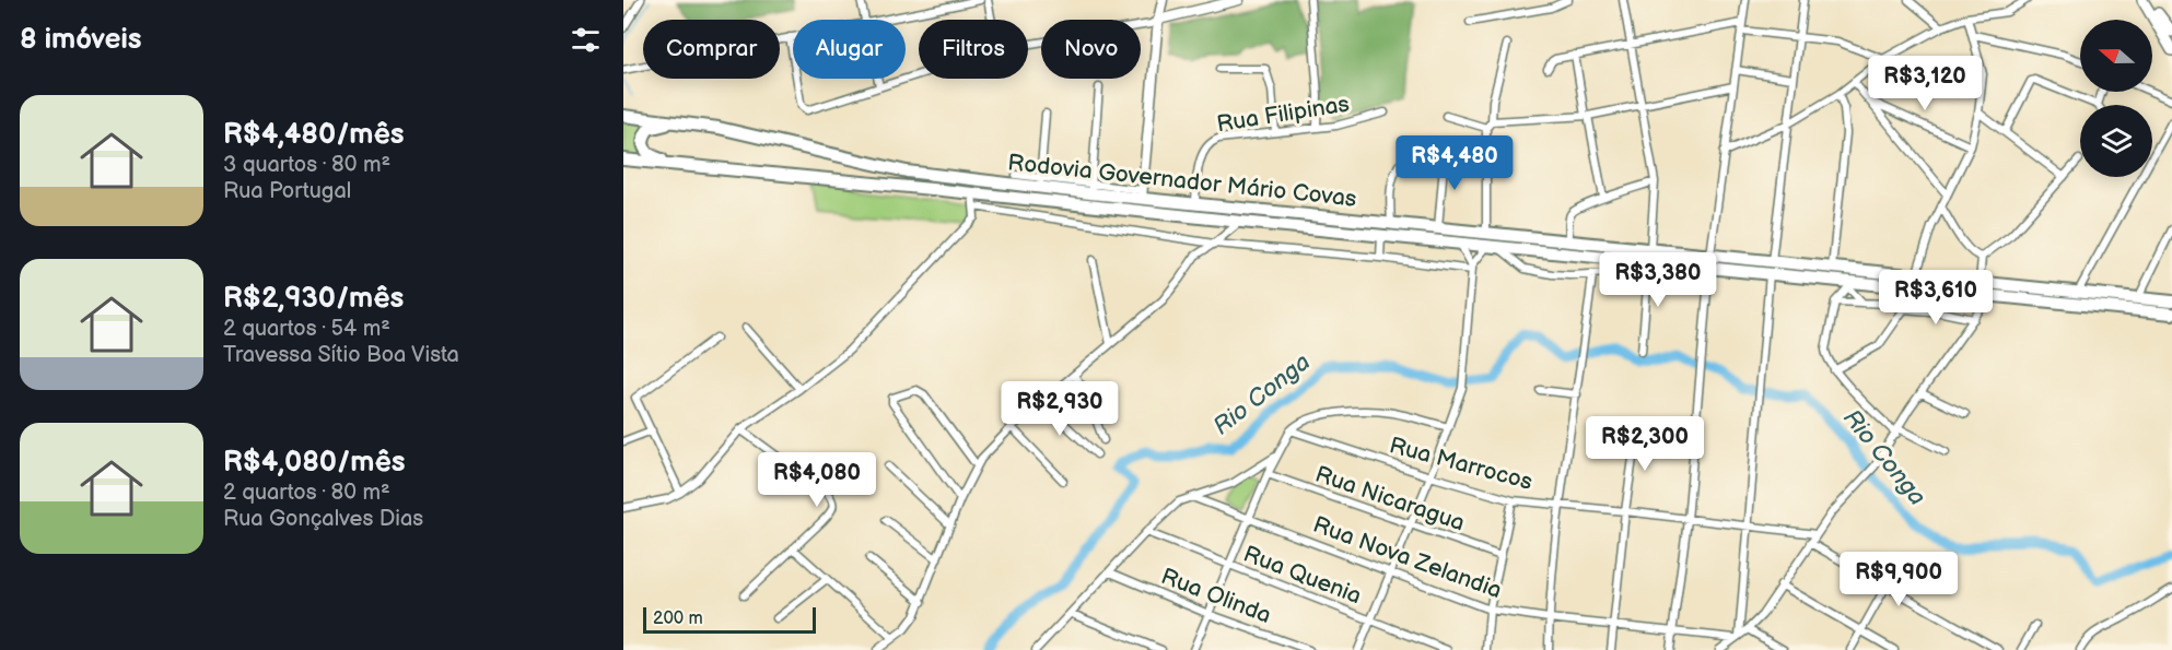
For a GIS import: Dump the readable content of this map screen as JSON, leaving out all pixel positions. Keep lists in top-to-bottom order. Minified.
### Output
{"streets":{"highway":["Rodovia Governador Mário Covas"],"street":["Rua Filipinas","Rua Marrocos","Rua Nicaragua","Rua Nova Zelandia","Rua Quenia","Rua Olinda"]},"crossings":[["Rua Filipinas","Rodovia Governador Mário Covas"]],"water":["Rio Conga"],"scale_bar":"200 m","north":"left","page":{"heading":"8 imóveis","chip":["Comprar","Alugar","Filtros","Novo"],"price":["R$3,120","R$4,480","R$3,380","R$3,610","R$2,930","R$2,300","R$4,080","R$9,900"],"list":[{"name":"R$4,480/mês","note":"3 quartos · 80 m² · Rua Portugal"},{"name":"R$2,930/mês","note":"2 quartos · 54 m² · Travessa Sítio Boa Vista"},{"name":"R$4,080/mês","note":"2 quartos · 80 m² · Rua Gonçalves Dias"}],"scale":"200 m"}}
